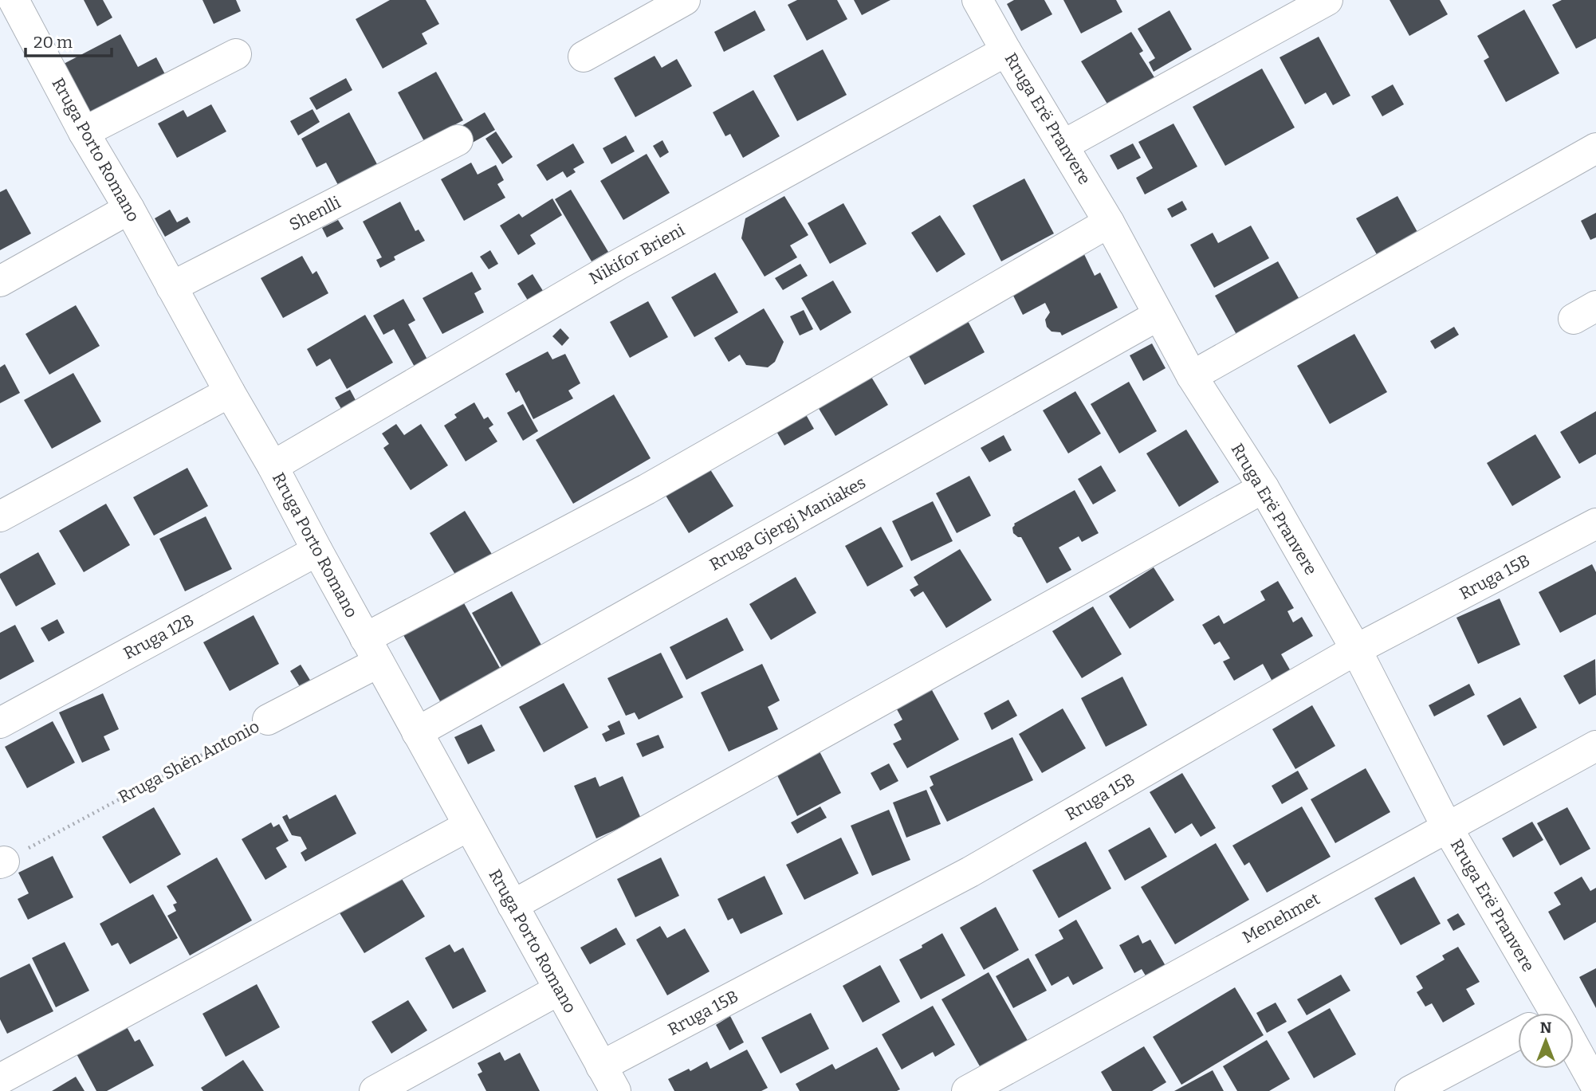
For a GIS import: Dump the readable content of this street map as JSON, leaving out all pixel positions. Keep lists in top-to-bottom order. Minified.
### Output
{"streets":{"street":["Rruga Erë Pranvere","Rruga Porto Romano","Shenlli","Nikifor Brieni","Rruga Gjergj Maniakes","Rruga 15B","Rruga 12B","Rruga Shën Antonio","Menehmet"]},"crossings":[["Rruga Erë Pranvere","Nikifor Brieni"],["Rruga Erë Pranvere","Rruga Gjergj Maniakes"],["Rruga Erë Pranvere","Rruga 15B"],["Rruga Erë Pranvere","Rruga Shën Antonio"],["Rruga Erë Pranvere","Menehmet"],["Rruga Porto Romano","Shenlli"],["Rruga Porto Romano","Nikifor Brieni"],["Rruga Porto Romano","Rruga Gjergj Maniakes"],["Rruga Porto Romano","Rruga 15B"],["Rruga Porto Romano","Rruga 12B"],["Rruga Porto Romano","Rruga Shën Antonio"]],"scale_bar":"20 m","north":"top"}
